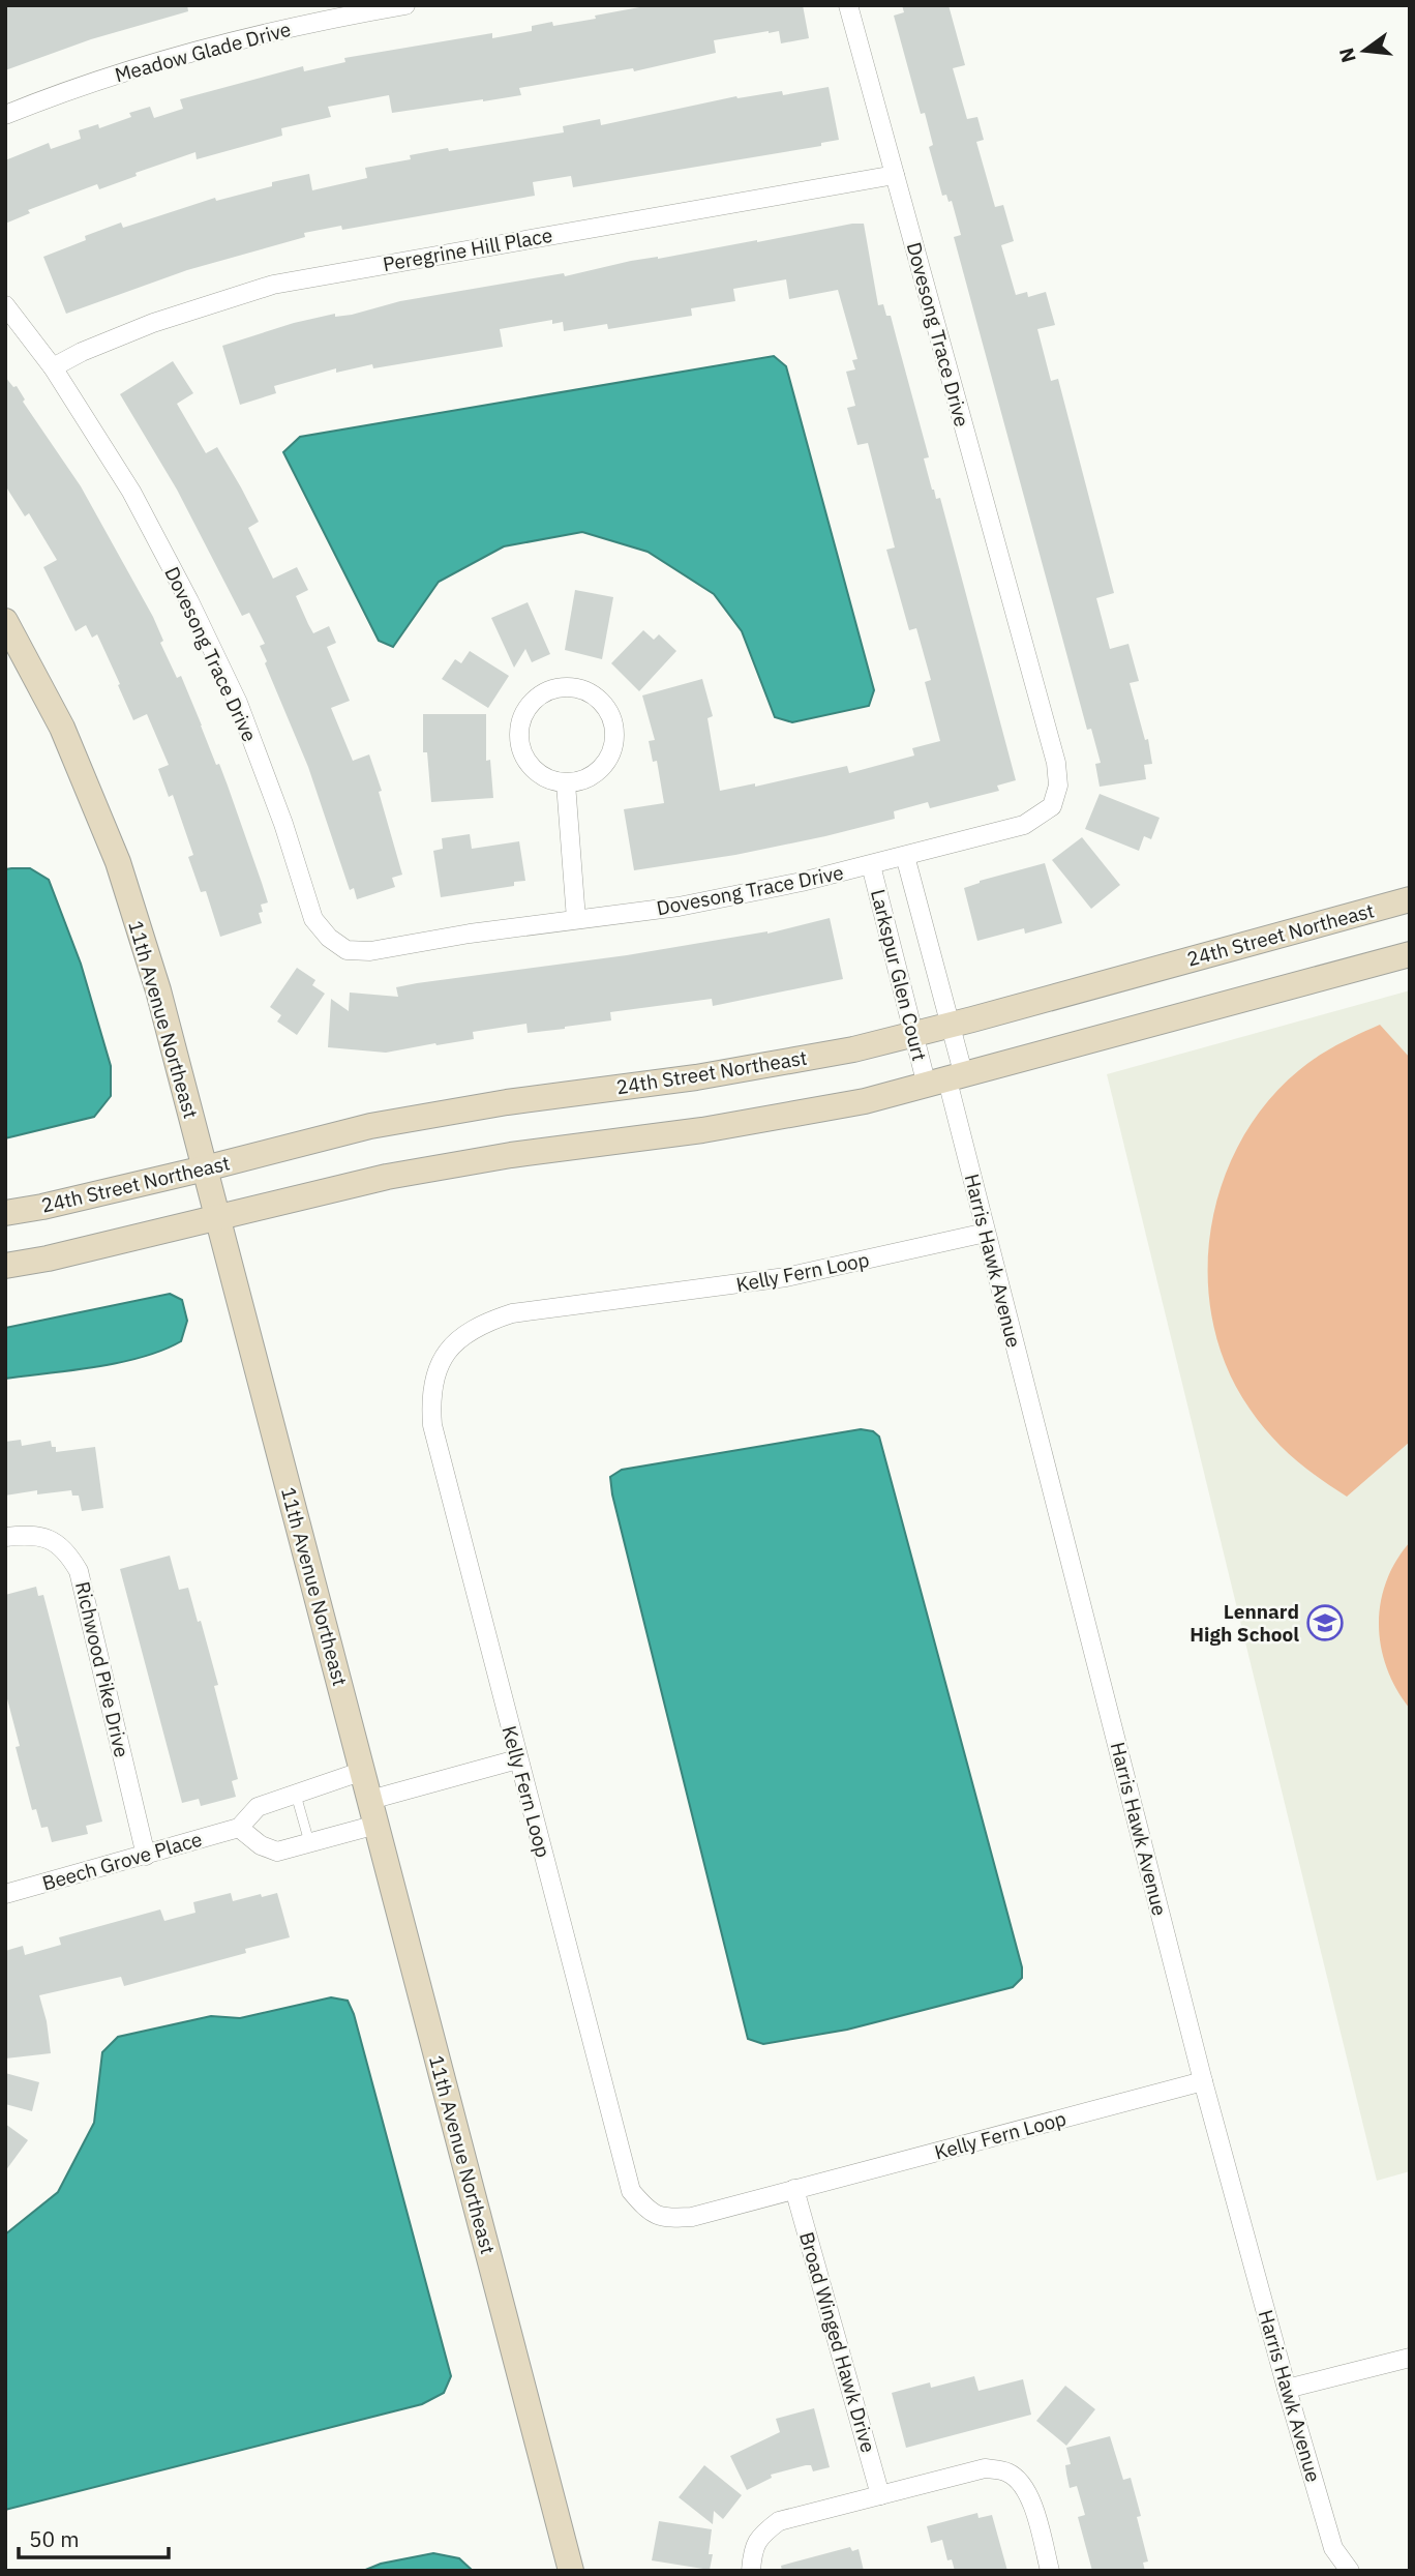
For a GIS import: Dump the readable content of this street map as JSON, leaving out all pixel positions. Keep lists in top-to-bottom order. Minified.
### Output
{"streets":{"street":["Meadow Glade Drive","Peregrine Hill Place","Dovesong Trace Drive","24th Street Northeast","Larkspur Glen Court","11th Avenue Northeast","Harris Hawk Avenue","Kelly Fern Loop","Richwood Pike Drive","Beech Grove Place","Broad Winged Hawk Drive"]},"crossings":[["Peregrine Hill Place","Dovesong Trace Drive"],["Dovesong Trace Drive","Larkspur Glen Court"],["24th Street Northeast","Larkspur Glen Court"],["24th Street Northeast","11th Avenue Northeast"],["Larkspur Glen Court","Harris Hawk Avenue"],["11th Avenue Northeast","Beech Grove Place"],["Harris Hawk Avenue","Kelly Fern Loop"],["Kelly Fern Loop","Broad Winged Hawk Drive"],["Richwood Pike Drive","Beech Grove Place"]],"places":{"school or university":["Lennard High School"]},"scale_bar":"50 m","north":"left"}
